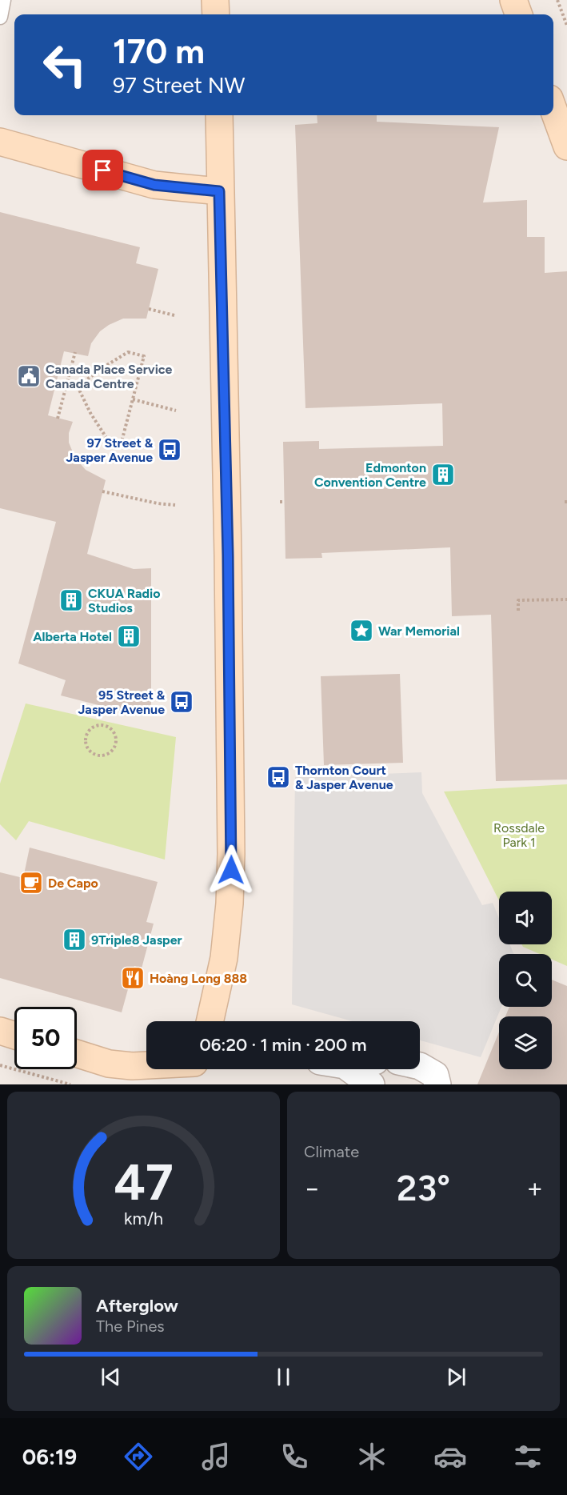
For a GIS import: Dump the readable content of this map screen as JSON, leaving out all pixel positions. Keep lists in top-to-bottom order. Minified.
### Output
{"parks":["Rossdale Park 1"],"places":{"public building":["Canada Place Service Canada Centre"],"bus stop":["97 Street & Jasper Avenue","95 Street & Jasper Avenue","Thornton Court & Jasper Avenue"],"building":["Edmonton Convention Centre","CKUA Radio Studios","Alberta Hotel","9Triple8 Jasper"],"place":["War Memorial"],"cafe":["De Capo"],"restaurant":["Hoàng Long 888"]},"page":{"turn":["170 m","97 Street NW"],"limit":"50","trip":"06:20 · 1 min · 200 m","tile":"Climate","heat":["−","23°","+"],"song":["Afterglow","The Pines"],"tabs":"06:19","gauge":["47","km/h"]}}
